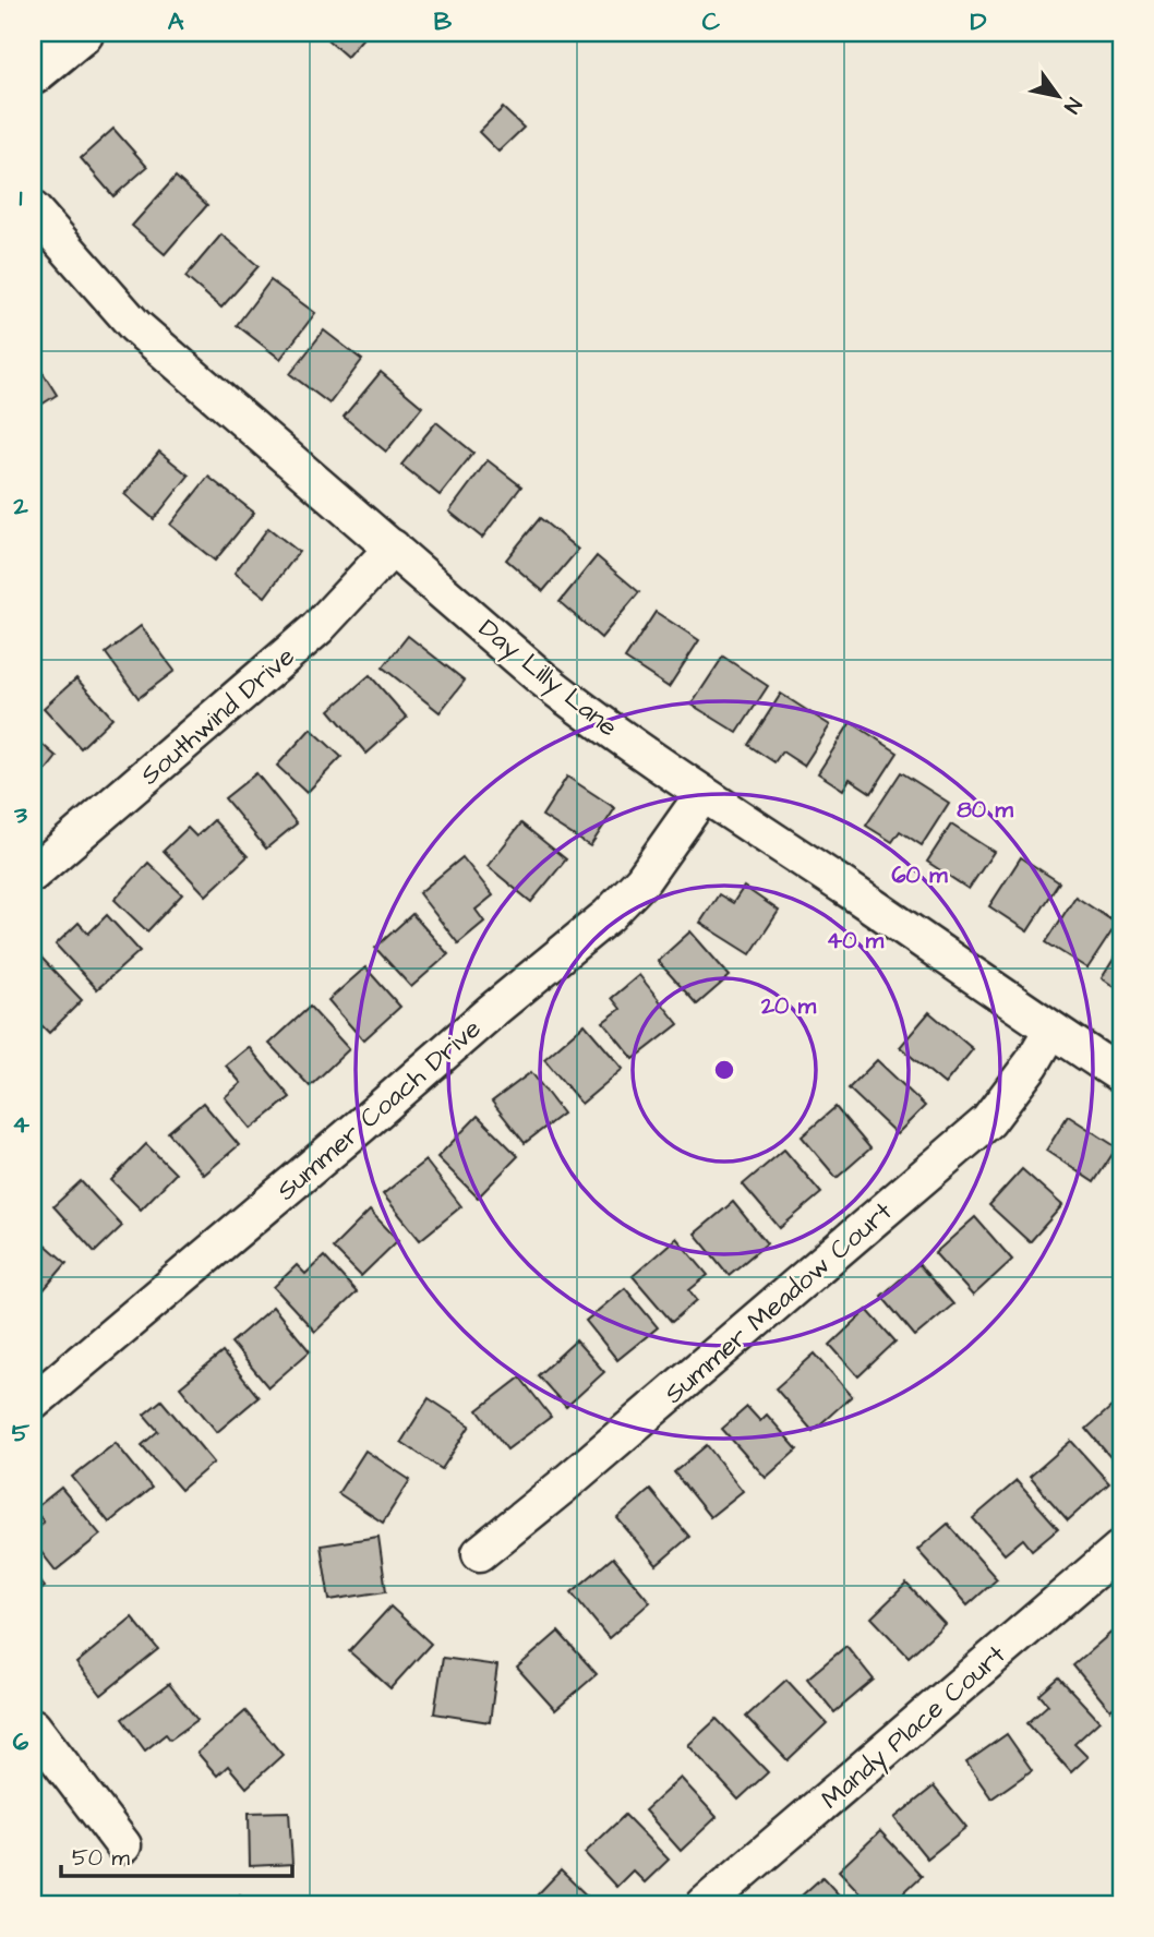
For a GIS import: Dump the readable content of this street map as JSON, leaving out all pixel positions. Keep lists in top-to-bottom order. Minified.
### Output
{"streets":{"street":["Day Lilly Lane","Southwind Drive","Summer Coach Drive","Summer Meadow Court","Mandy Place Court"]},"crossings":[["Day Lilly Lane","Southwind Drive"],["Day Lilly Lane","Summer Coach Drive"],["Day Lilly Lane","Summer Meadow Court"]],"scale_bar":"50 m","north":"bottom right","grid":{"columns":["A","B","C","D"],"rows":["1","2","3","4","5","6"]},"rings":["80 m","60 m","40 m","20 m"]}
